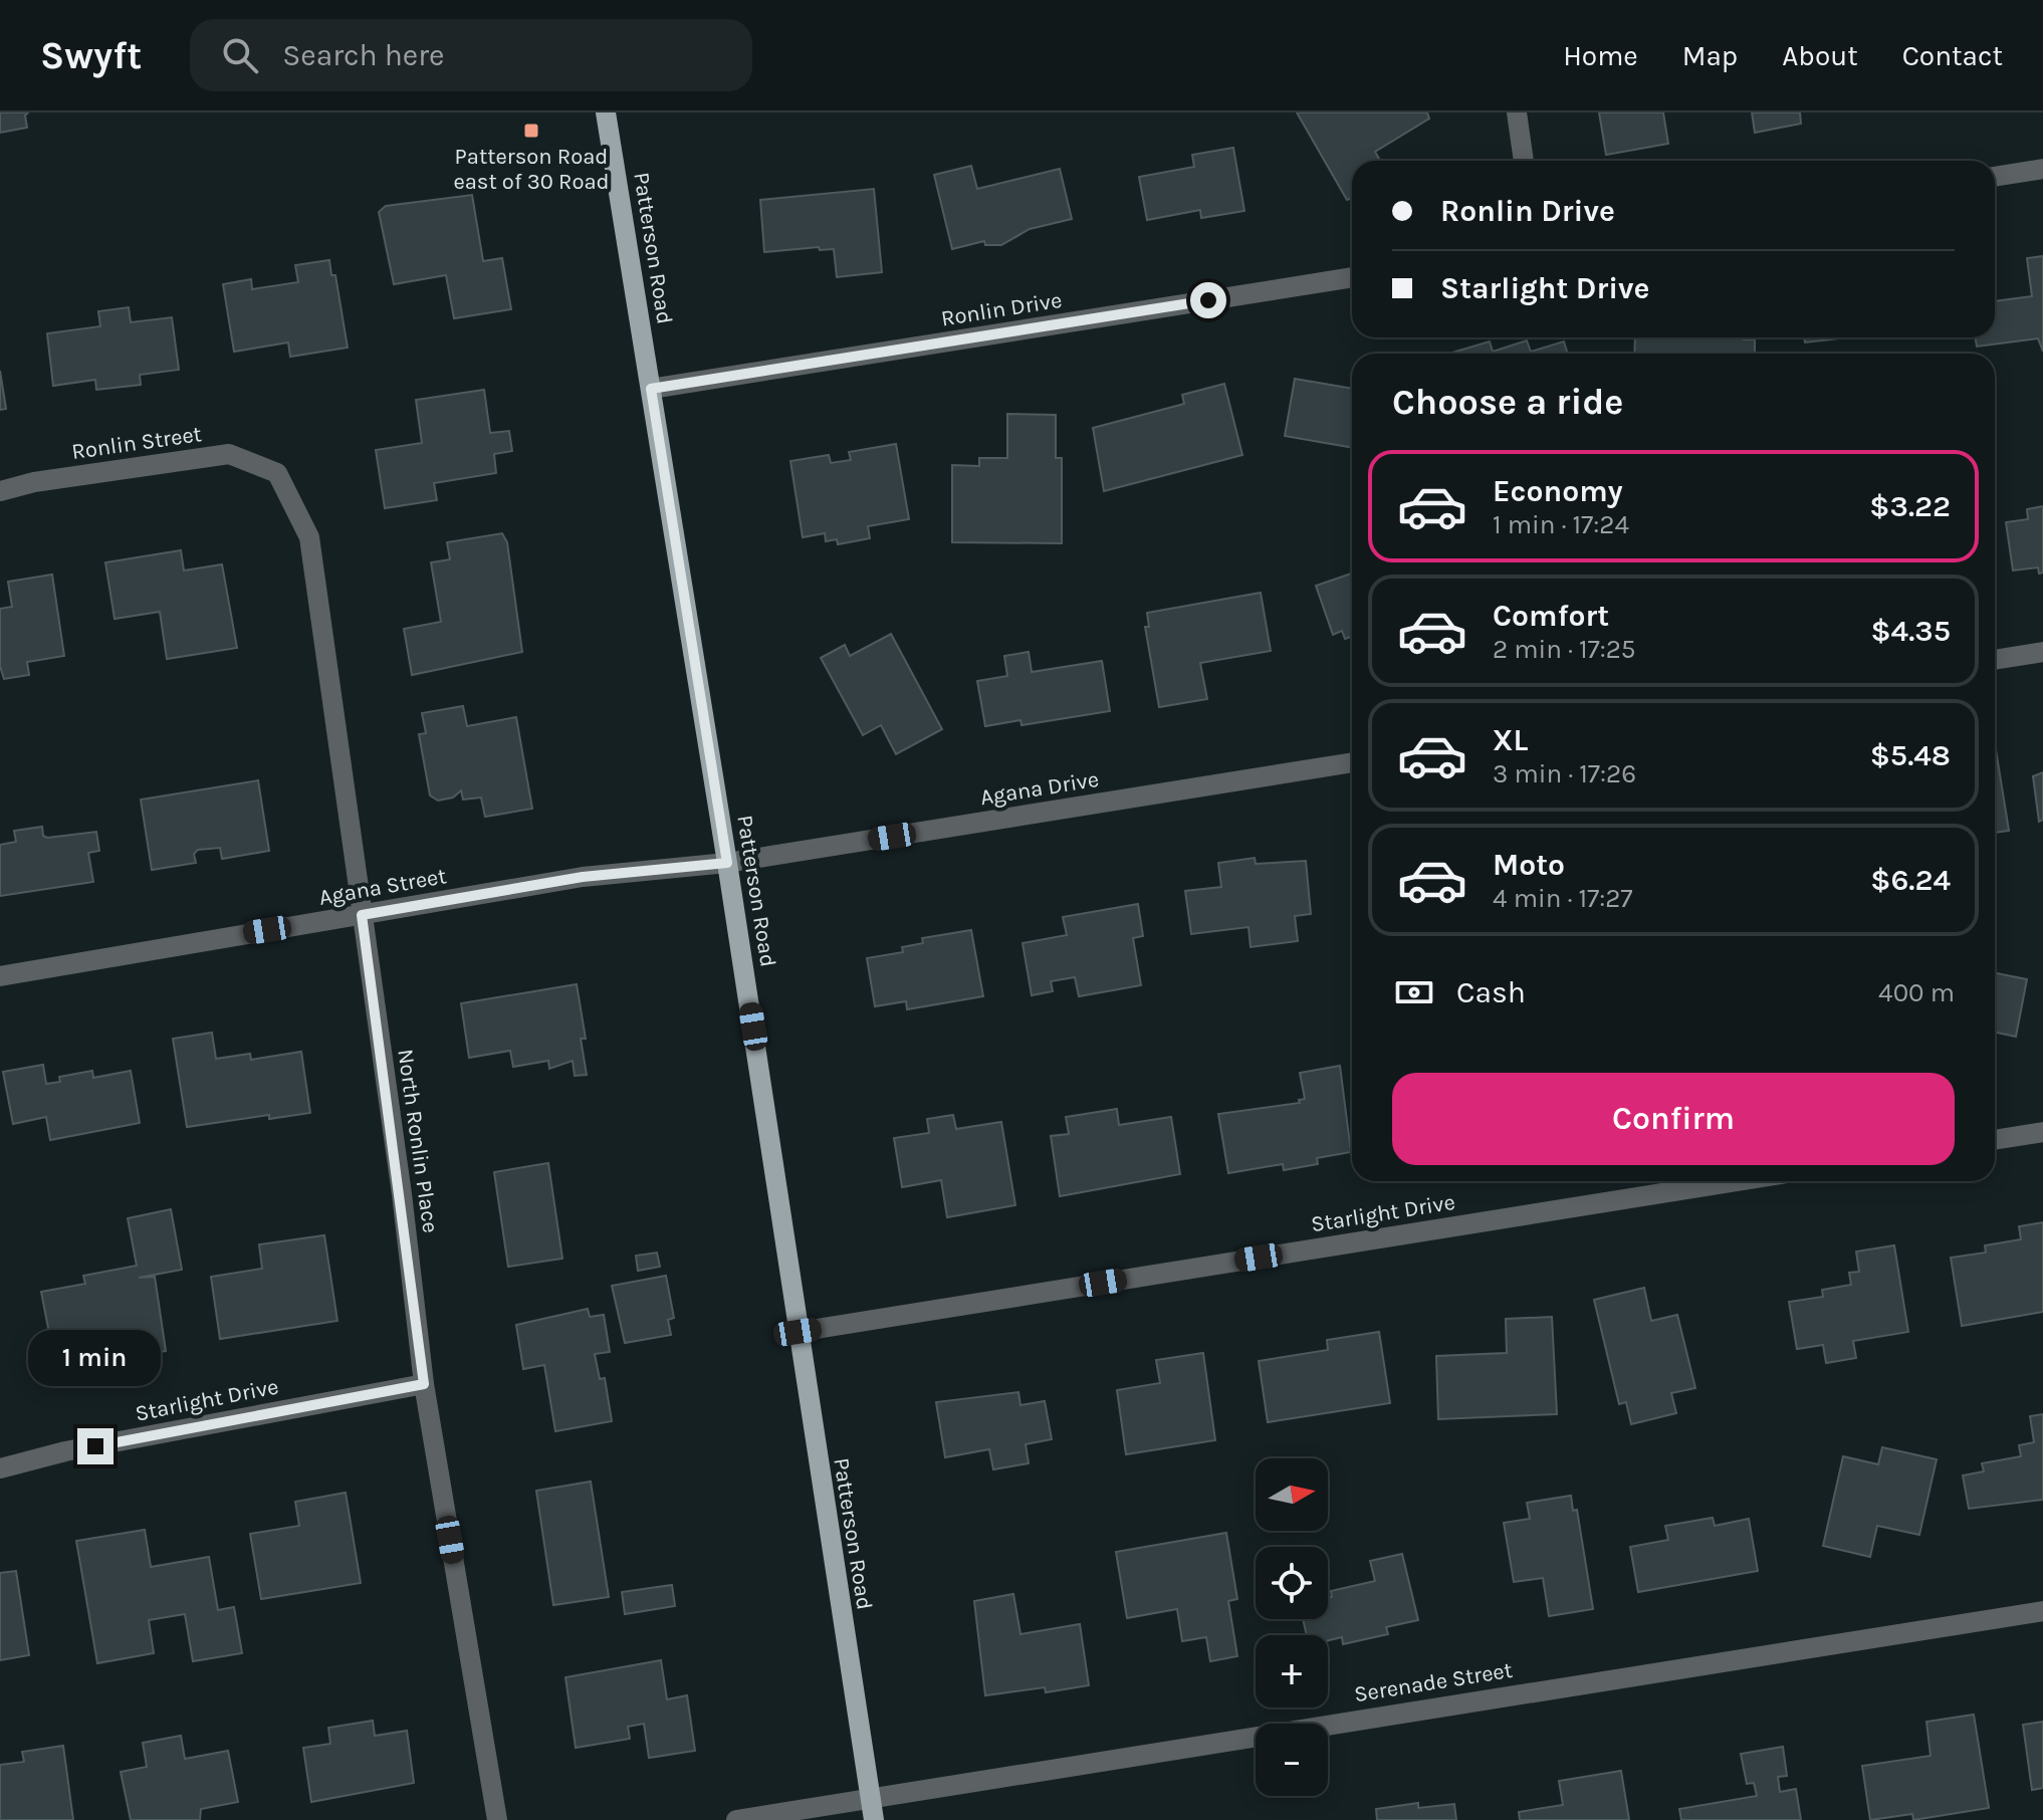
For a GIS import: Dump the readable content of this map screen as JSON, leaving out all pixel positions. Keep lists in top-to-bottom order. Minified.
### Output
{"streets":{"main road":["Patterson Road"],"street":["Ronlin Drive","Ronlin Street","Agana Drive","Agana Street","North Ronlin Place","Starlight Drive","Serenade Street"]},"crossings":[["Patterson Road","Ronlin Drive"],["Patterson Road","Agana Drive"],["Patterson Road","Agana Street"],["Patterson Road","Starlight Drive"],["Patterson Road","Serenade Street"],["Ronlin Street","North Ronlin Place"],["Agana Drive","Agana Street"],["Agana Street","North Ronlin Place"],["North Ronlin Place","Starlight Drive"]],"places":{"transit":["Patterson Road east of 30 Road"]},"north":"right","page":{"header":"Swyft","search":"Search here","nav":["Home","Map","About","Contact"],"banner":["Ronlin Drive","Starlight Drive"],"heading":"Choose a ride","list":[{"name":"Economy","note":"1 min · 17:24","value":"$3.22"},{"name":"Comfort","note":"2 min · 17:25","value":"$4.35"},{"name":"XL","note":"3 min · 17:26","value":"$5.48"},{"name":"Moto","note":"4 min · 17:27","value":"$6.24"}],"pay":["Cash","400 m"],"buttons":"Confirm","bubble":"1 min","map_buttons":["+","−"]}}
